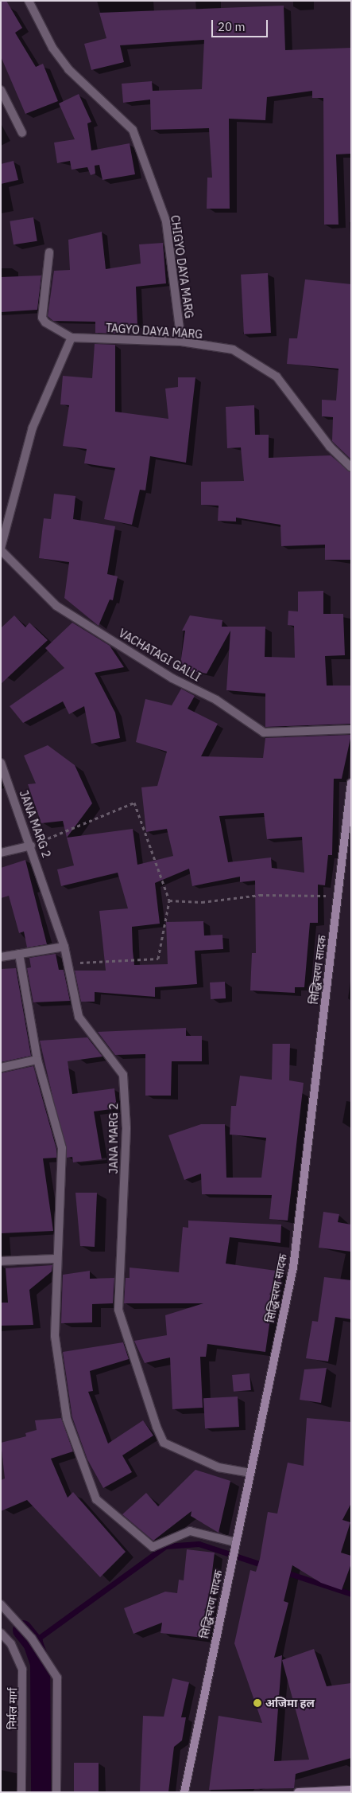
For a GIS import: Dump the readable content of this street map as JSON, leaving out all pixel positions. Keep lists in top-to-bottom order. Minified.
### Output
{"streets":{"main road":["सिद्धिचरण सादक"],"street":["CHIGYO DAYA MARG","TAGYO DAYA MARG","VACHATAGI GALLI","JANA MARG 2","निर्मल मार्ग"]},"crossings":[["CHIGYO DAYA MARG","TAGYO DAYA MARG"],["TAGYO DAYA MARG","VACHATAGI GALLI"],["JANA MARG 2","सिद्धिचरण सादक"]],"places":["अजिमा हल"],"scale_bar":"20 m"}
